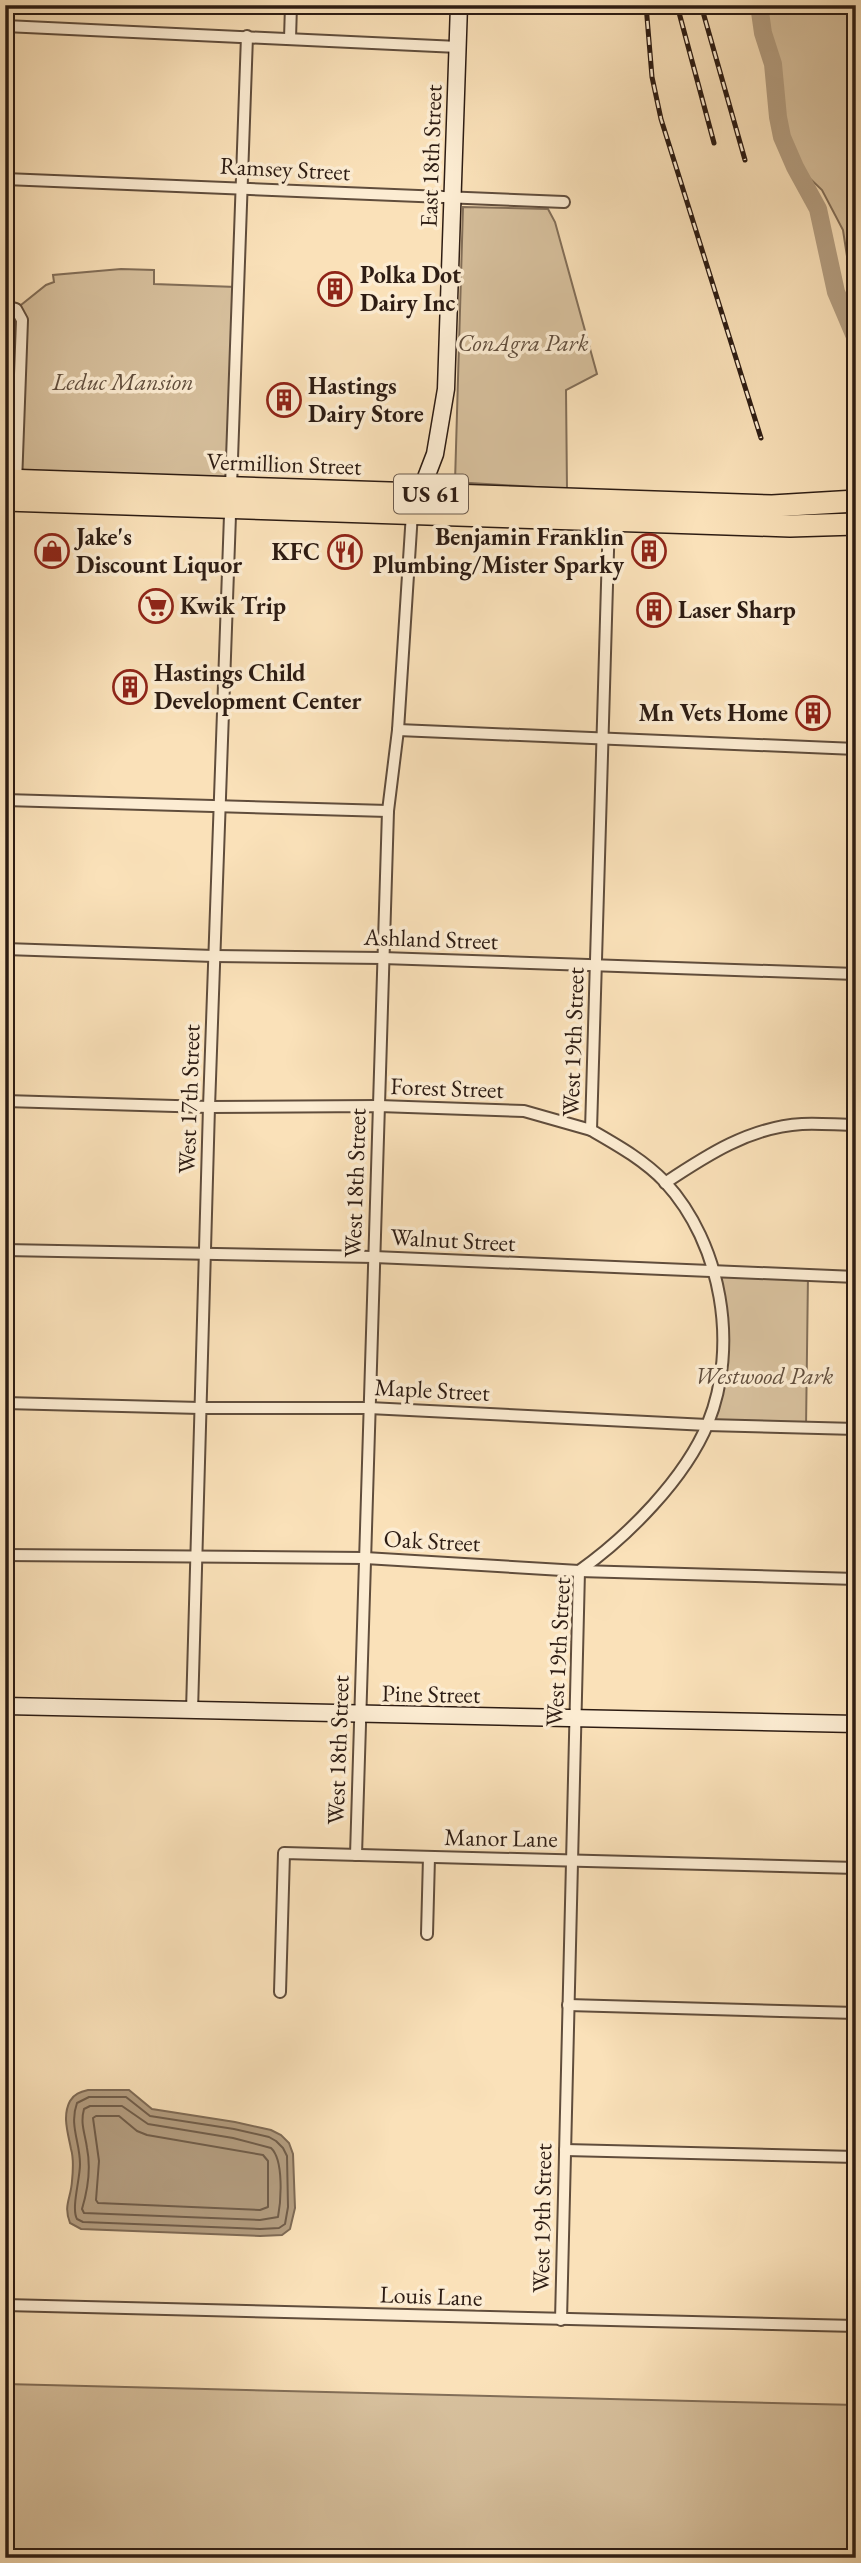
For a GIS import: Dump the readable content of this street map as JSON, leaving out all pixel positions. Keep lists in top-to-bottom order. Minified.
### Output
{"streets":{"highway":["Vermillion Street","US 61"],"street":["East 18th Street","Ramsey Street","Ashland Street","West 19th Street","Forest Street","West 17th Street","West 18th Street","Walnut Street","Maple Street","Oak Street","Pine Street","Manor Lane","Louis Lane"]},"crossings":[["East 18th Street","Ramsey Street"],["East 18th Street","Vermillion Street"],["East 18th Street","West 18th Street"],["Ramsey Street","West 17th Street"],["Vermillion Street","West 19th Street"],["Vermillion Street","West 17th Street"],["Vermillion Street","West 18th Street"],["Ashland Street","West 19th Street"],["Ashland Street","West 17th Street"],["Ashland Street","West 18th Street"],["West 19th Street","Forest Street"],["West 19th Street","Walnut Street"],["West 19th Street","Maple Street"],["West 19th Street","Oak Street"],["West 19th Street","Pine Street"],["West 19th Street","Manor Lane"],["West 19th Street","Louis Lane"],["Forest Street","West 17th Street"],["Forest Street","West 18th Street"],["West 17th Street","Walnut Street"],["West 17th Street","Maple Street"],["West 17th Street","Oak Street"],["West 17th Street","Pine Street"],["West 18th Street","Walnut Street"],["West 18th Street","Maple Street"],["West 18th Street","Oak Street"],["West 18th Street","Pine Street"],["West 18th Street","Manor Lane"]],"parks":["ConAgra Park","Leduc Mansion","Westwood Park"],"places":{"building":["Polka Dot Dairy Inc","Hastings Dairy Store","Benjamin Franklin Plumbing/Mister Sparky","Laser Sharp","Hastings Child Development Center","Mn Vets Home"],"shop":["Jake's Discount Liquor"],"restaurant":["KFC"],"supermarket":["Kwik Trip"]}}
